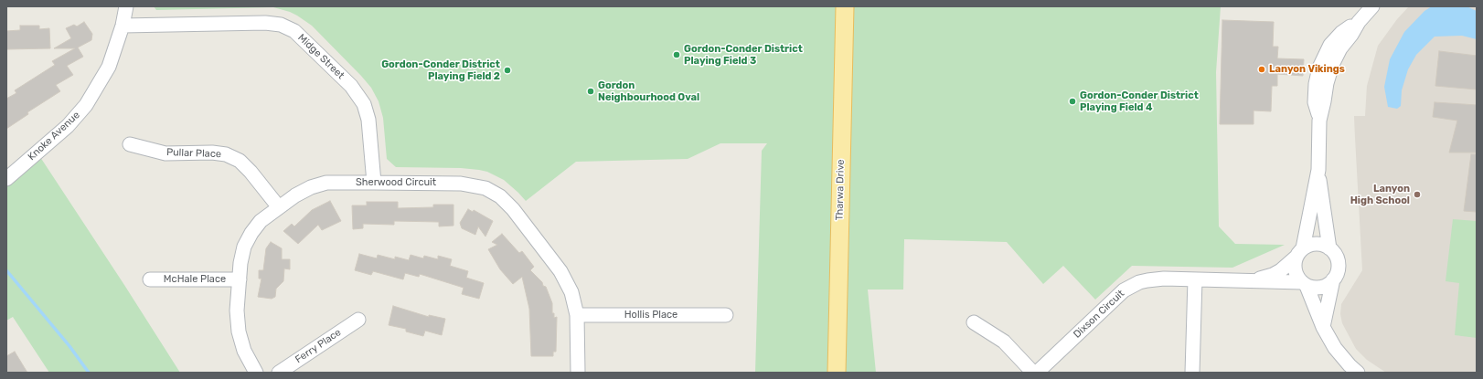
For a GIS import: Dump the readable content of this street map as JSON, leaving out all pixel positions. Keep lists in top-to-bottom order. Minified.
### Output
{"streets":{"main road":["Tharwa Drive"],"street":["Midge Street","Knoke Avenue","Pullar Place","Sherwood Circuit","McHale Place","Dixson Circuit","Hollis Place","Ferry Place"]},"crossings":[["Midge Street","Knoke Avenue"],["Midge Street","Sherwood Circuit"],["Pullar Place","Sherwood Circuit"],["Sherwood Circuit","McHale Place"],["Sherwood Circuit","Hollis Place"]],"places":["Gordon-Conder District Playing Field 3","Lanyon Vikings","Gordon-Conder District Playing Field 2","Gordon Neighbourhood Oval","Gordon-Conder District Playing Field 4","Lanyon High School"]}
